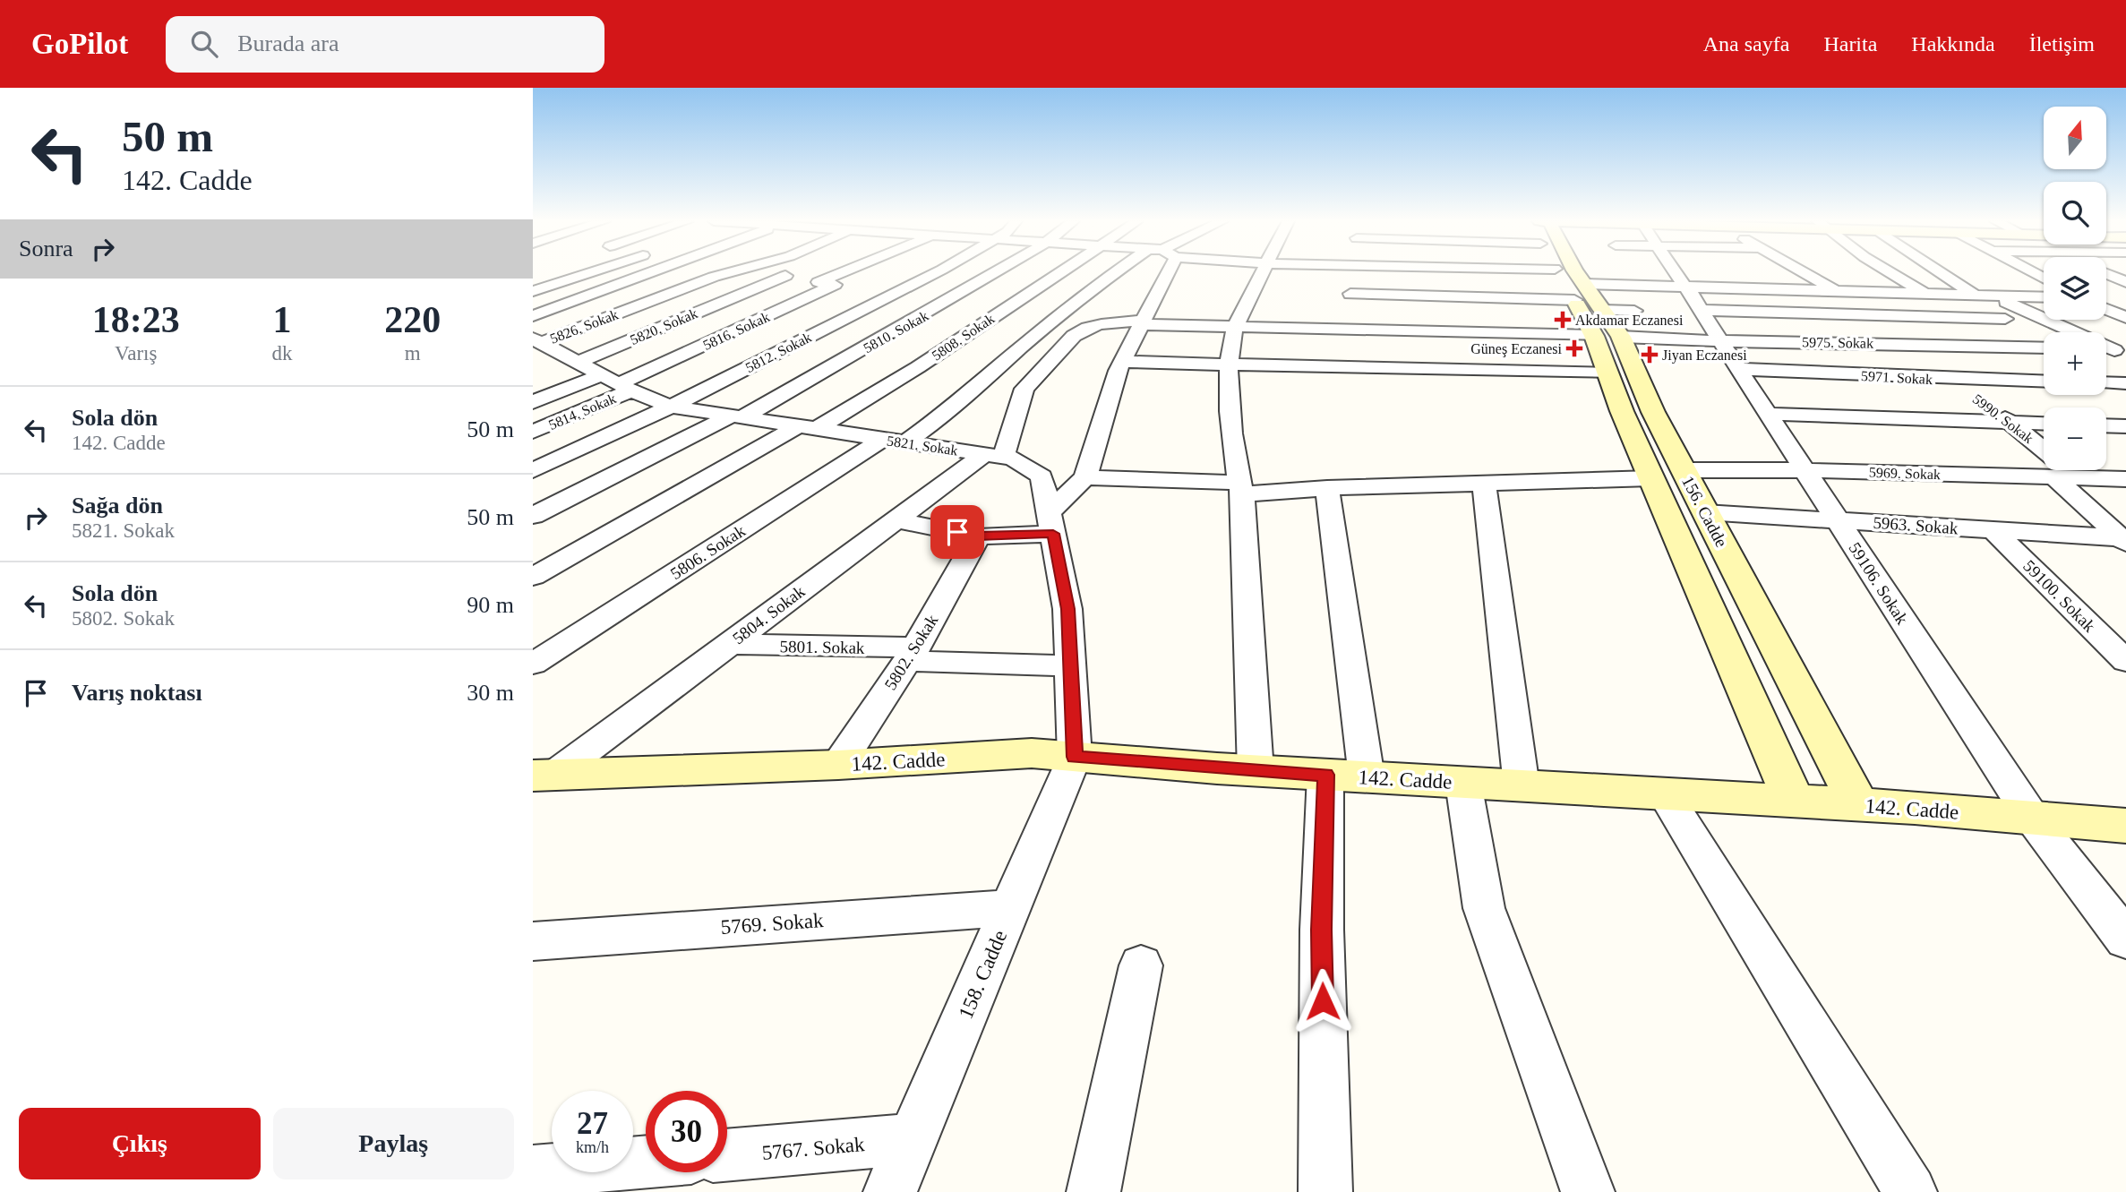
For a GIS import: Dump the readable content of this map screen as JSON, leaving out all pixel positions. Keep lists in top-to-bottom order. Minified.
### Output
{"streets":{"street":["5826. Sokak","5820. Sokak","5816. Sokak","5810. Sokak","5808. Sokak","5975. Sokak","5812. Sokak","5971. Sokak","5814. Sokak","5990. Sokak","5821. Sokak","5969. Sokak","156. Cadde","5963. Sokak","5806. Sokak","59106. Sokak","59100. Sokak","5804. Sokak","5801. Sokak","5802. Sokak","142. Cadde","5769. Sokak","158. Cadde","5767. Sokak"]},"crossings":[["5826. Sokak","5820. Sokak"],["5826. Sokak","5821. Sokak"],["5820. Sokak","5816. Sokak"],["5820. Sokak","5821. Sokak"],["5816. Sokak","5814. Sokak"],["5816. Sokak","5821. Sokak"],["5810. Sokak","5821. Sokak"],["5808. Sokak","5821. Sokak"],["5975. Sokak","156. Cadde"],["5975. Sokak","59106. Sokak"],["5812. Sokak","5821. Sokak"],["5971. Sokak","5990. Sokak"],["5971. Sokak","59106. Sokak"],["5814. Sokak","5821. Sokak"],["5990. Sokak","5963. Sokak"],["5821. Sokak","5806. Sokak"],["5821. Sokak","5804. Sokak"],["5821. Sokak","5801. Sokak"],["5821. Sokak","142. Cadde"],["5821. Sokak","158. Cadde"],["5969. Sokak","156. Cadde"],["5969. Sokak","59106. Sokak"],["156. Cadde","5963. Sokak"],["156. Cadde","142. Cadde"],["5963. Sokak","59106. Sokak"],["5963. Sokak","59100. Sokak"],["59106. Sokak","142. Cadde"],["5804. Sokak","5801. Sokak"],["5804. Sokak","142. Cadde"],["5801. Sokak","5802. Sokak"],["5802. Sokak","142. Cadde"],["142. Cadde","158. Cadde"],["5769. Sokak","158. Cadde"],["158. Cadde","5767. Sokak"]],"places":{"health":["Akdamar Eczanesi","Güneş Eczanesi","Jiyan Eczanesi"]},"north":"top","page":{"header":"GoPilot","search":"Burada ara","nav":["Ana sayfa","Harita","Hakkında","İletişim"],"turn":["50 m","142. Cadde"],"map_buttons":["+","−"],"then":"Sonra","eta":["18:23","Varış","1","dk","220","m"],"list":[{"name":"Sola dön","note":"142. Cadde","value":"50 m"},{"name":"Sağa dön","note":"5821. Sokak","value":"50 m"},{"name":"Sola dön","note":"5802. Sokak","value":"90 m"},{"name":"Varış noktası","value":"30 m"}],"speed":"27 km/h","limit":"30","buttons":["Çıkış","Paylaş"]}}
